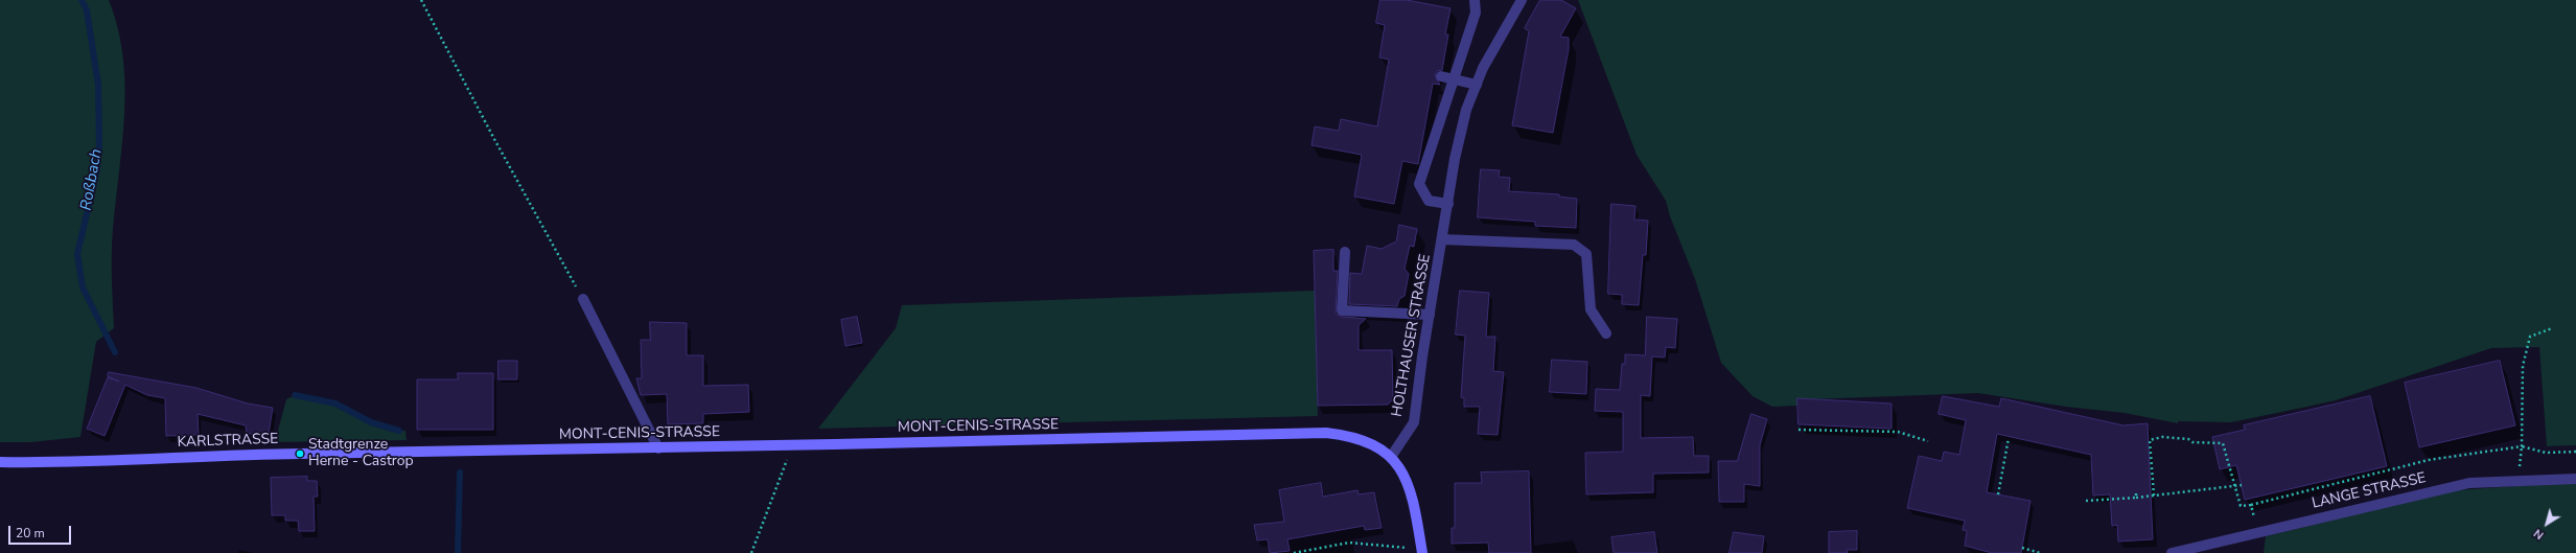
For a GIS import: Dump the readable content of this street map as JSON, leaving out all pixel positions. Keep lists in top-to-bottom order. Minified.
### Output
{"streets":{"main road":["MONT-CENIS-STRASSE","KARLSTRASSE"],"street":["HOLTHAUSER STRASSE","LANGE STRASSE"]},"crossings":[["HOLTHAUSER STRASSE","MONT-CENIS-STRASSE"],["MONT-CENIS-STRASSE","KARLSTRASSE"]],"water":["Roßbach"],"places":["Stadtgrenze Herne - Castrop"],"scale_bar":"20 m","north":"bottom left"}
